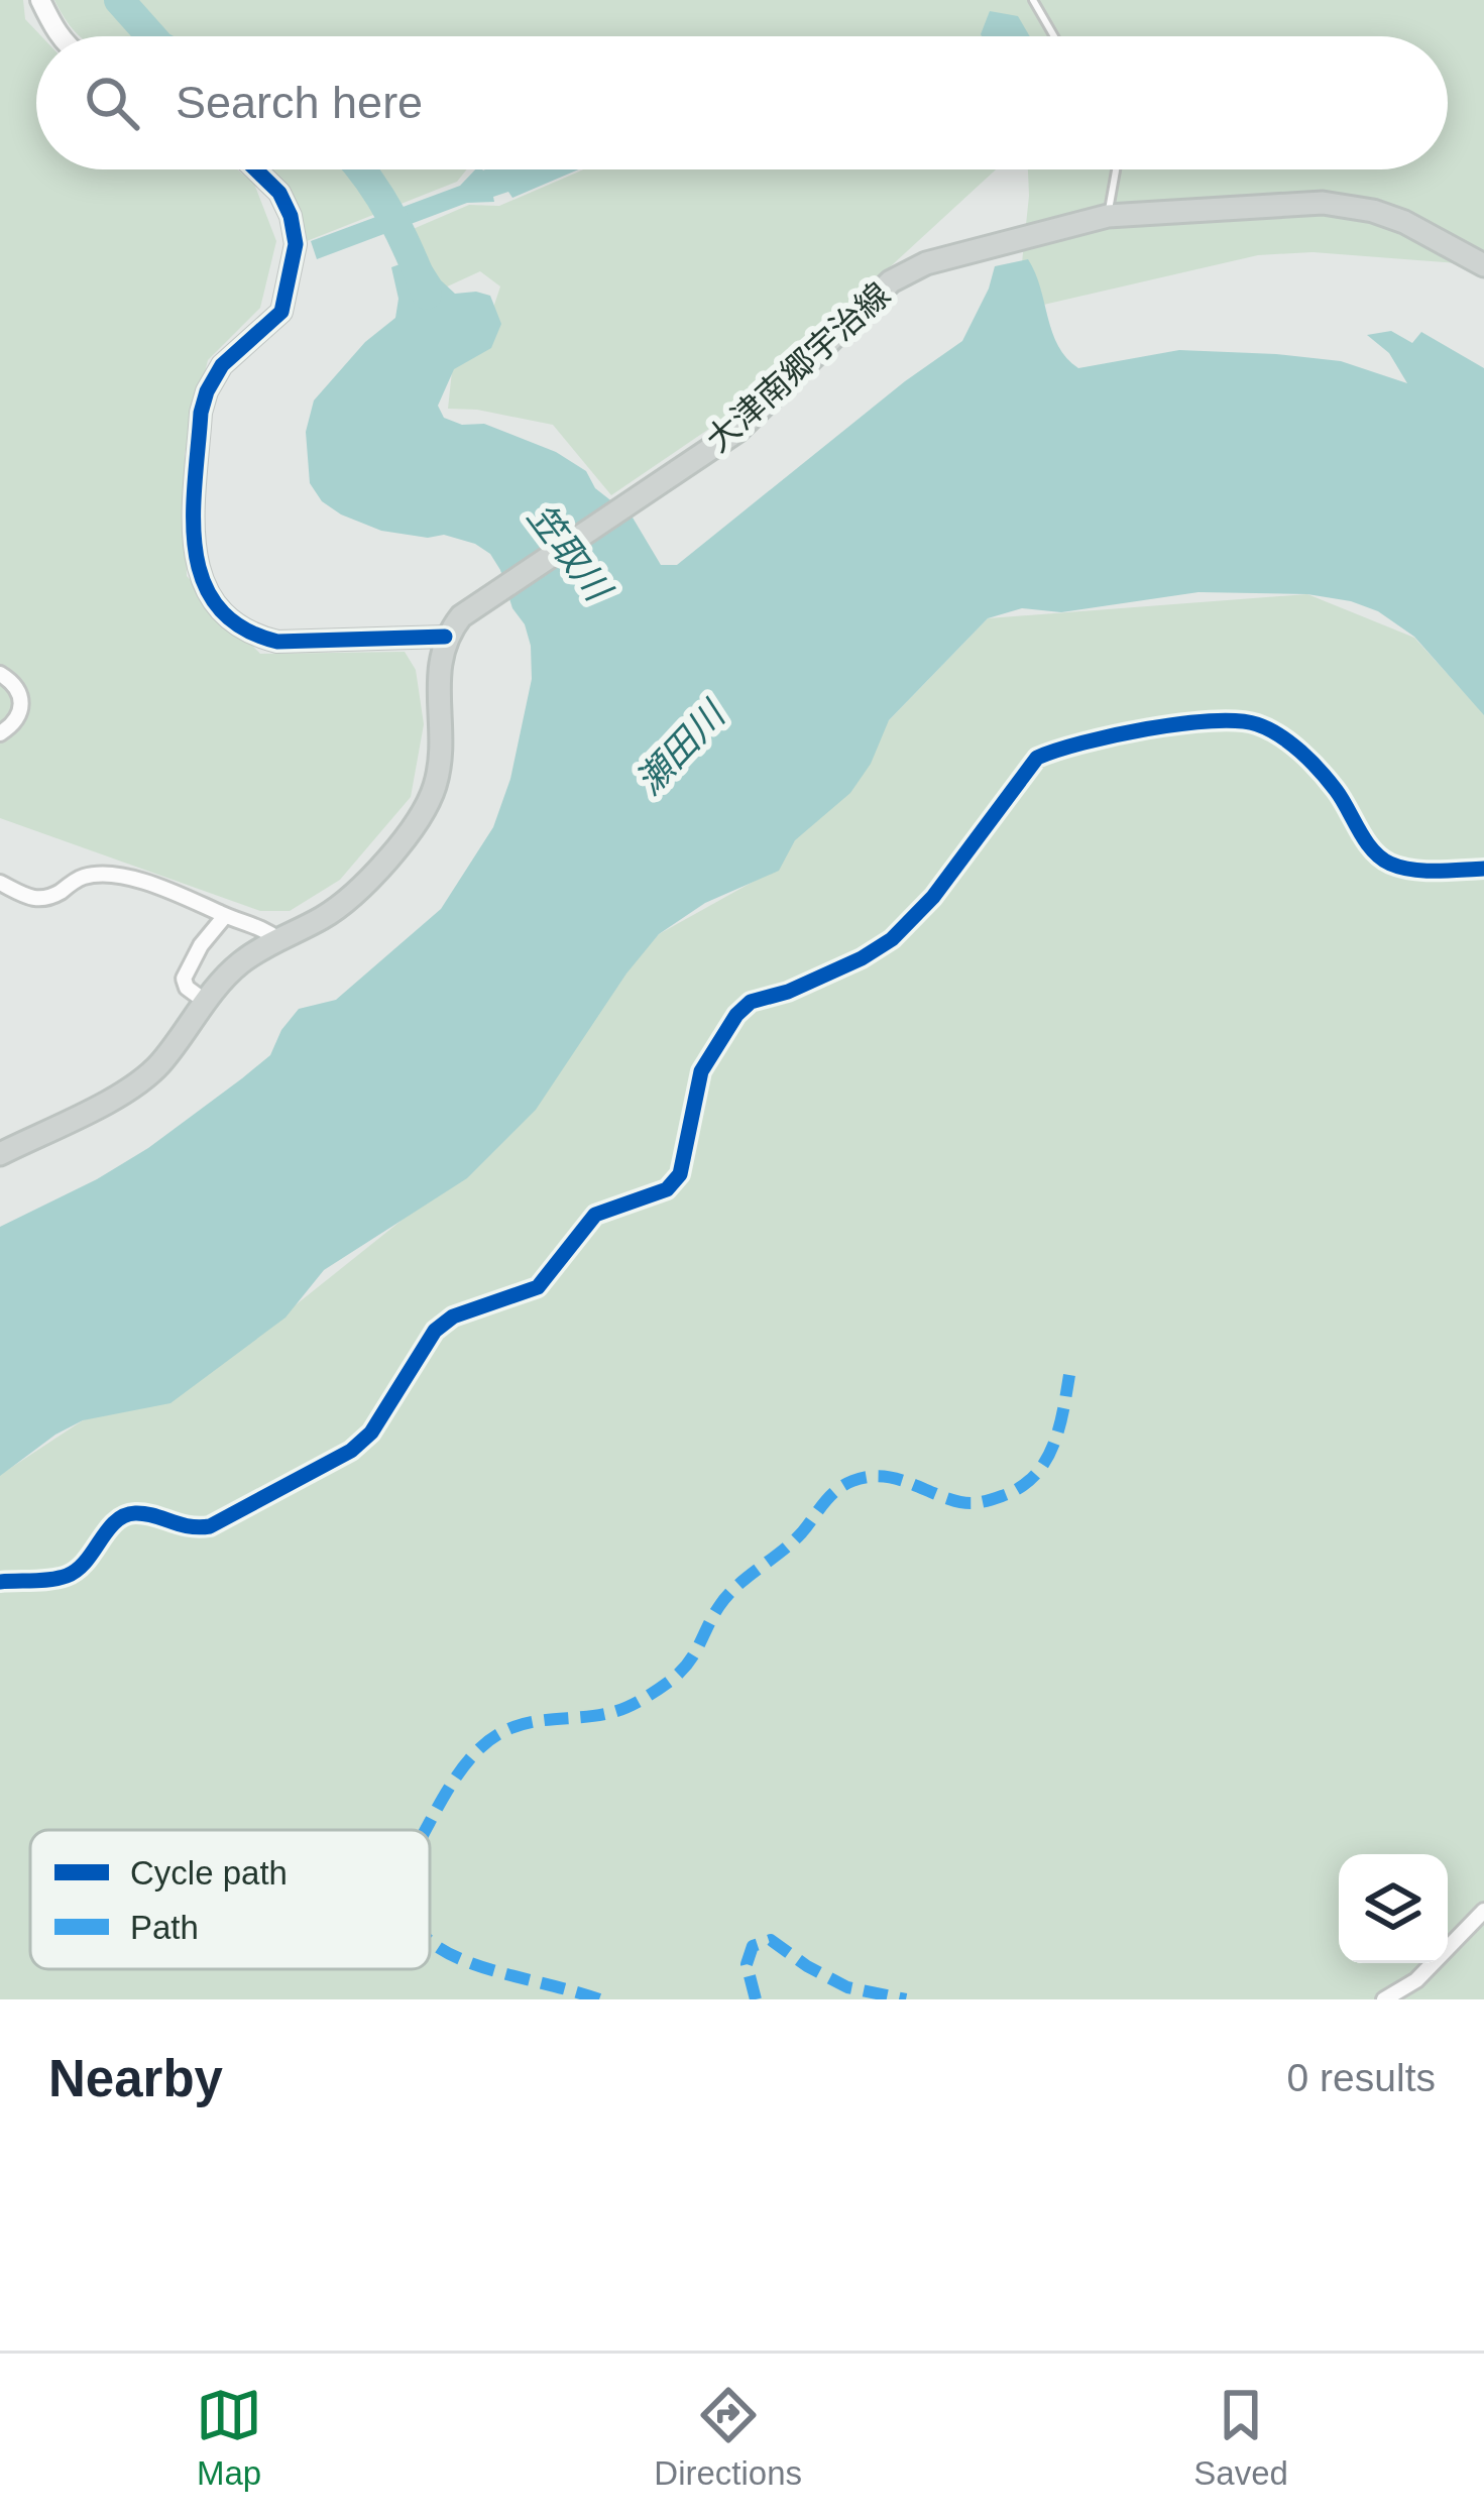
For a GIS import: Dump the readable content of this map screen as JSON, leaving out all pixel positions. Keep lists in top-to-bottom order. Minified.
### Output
{"streets":{"main road":["大津南郷宇治線"]},"water":["笠取川","瀬田川"],"legend":["Cycle path","Path"],"page":{"search":"Search here","heading":["Nearby","0 results"],"nav":["Map","Directions","Saved"]}}
